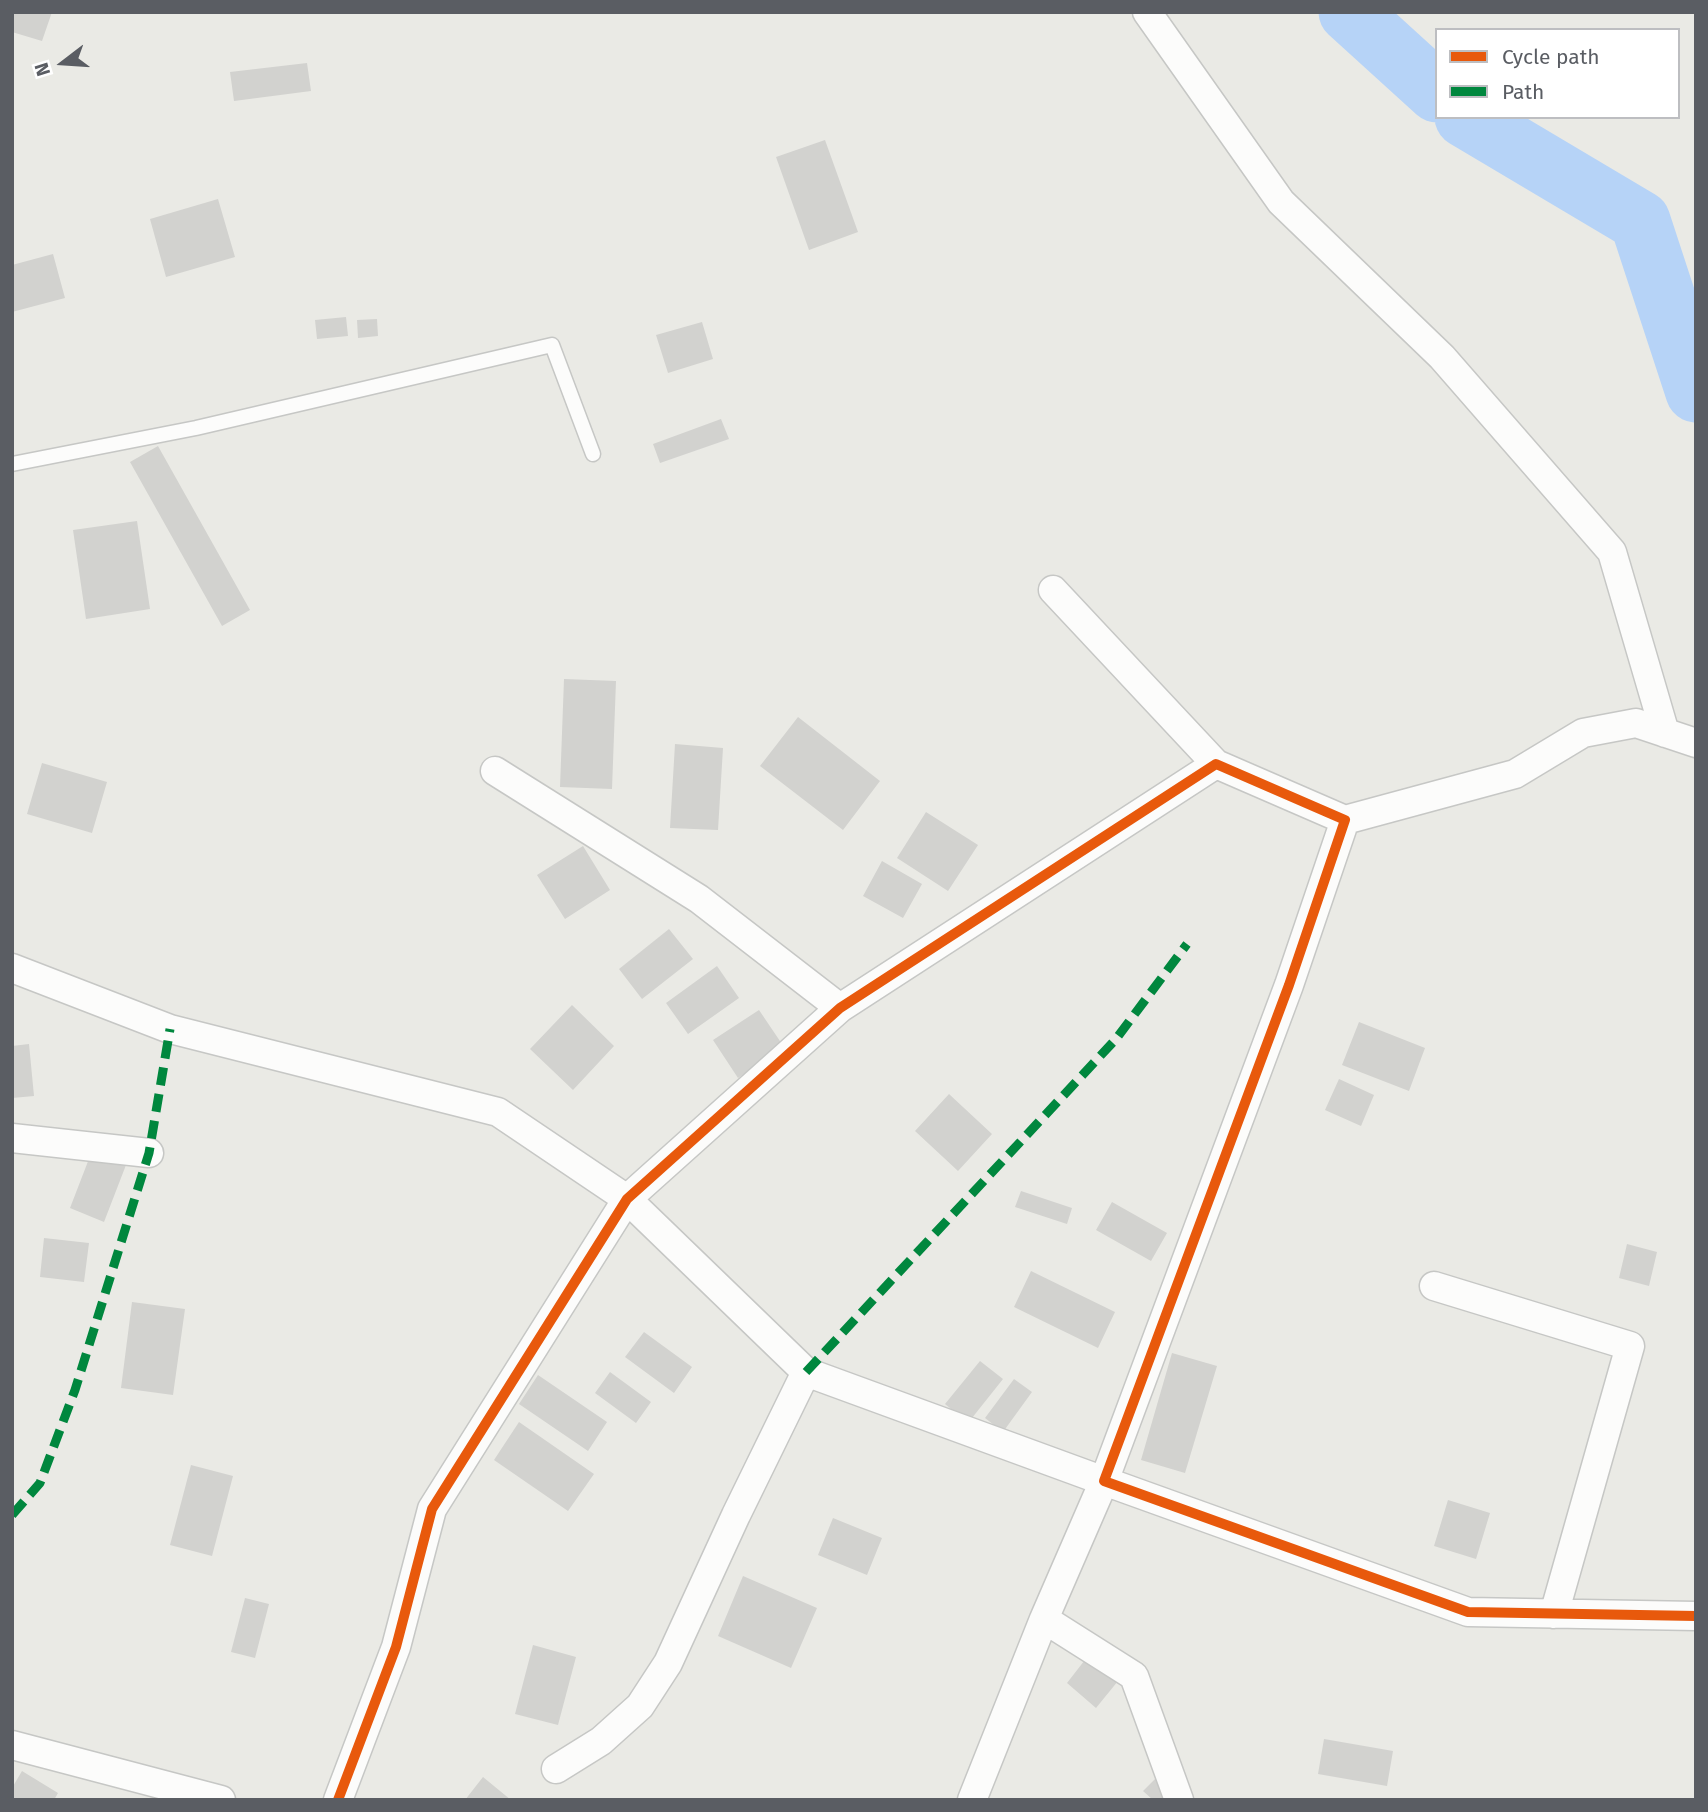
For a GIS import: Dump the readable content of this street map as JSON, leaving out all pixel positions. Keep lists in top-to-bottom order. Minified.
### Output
{"legend":["Cycle path","Path"],"north":"left"}
